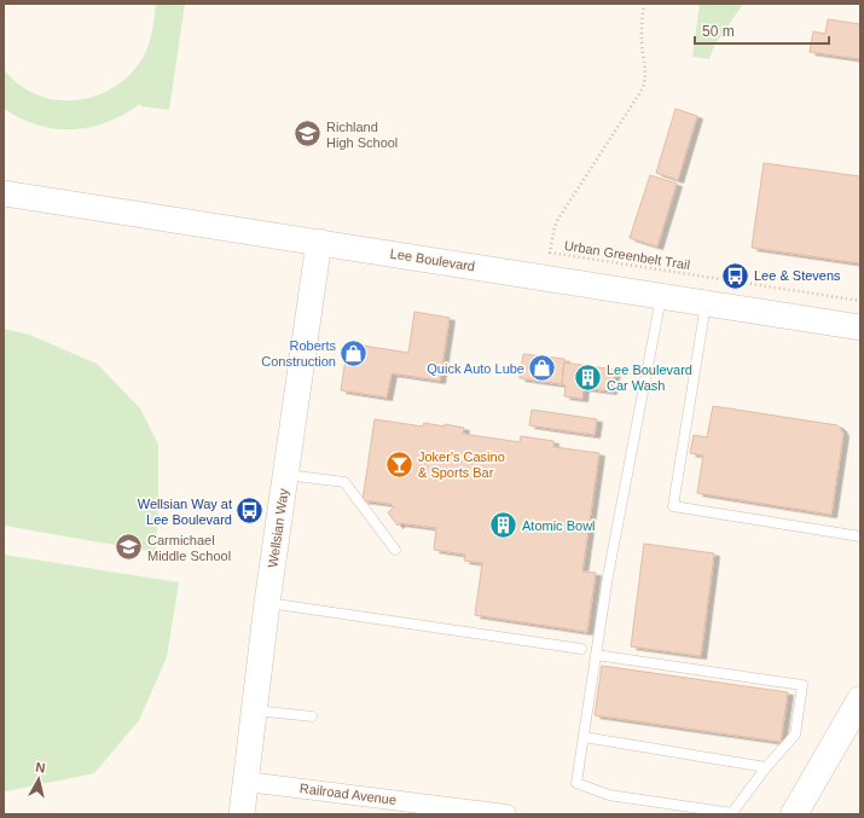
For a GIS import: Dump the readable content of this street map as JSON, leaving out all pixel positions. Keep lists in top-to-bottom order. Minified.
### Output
{"streets":{"street":["Lee Boulevard","Wellsian Way","Railroad Avenue"],"path":["Urban Greenbelt Trail"]},"crossings":[["Lee Boulevard","Wellsian Way"],["Wellsian Way","Railroad Avenue"]],"places":{"school or university":["Richland High School","Carmichael Middle School"],"bus stop":["Lee & Stevens","Wellsian Way at Lee Boulevard"],"shop":["Roberts Construction","Quick Auto Lube"],"building":["Lee Boulevard Car Wash","Atomic Bowl"],"bar":["Joker's Casino & Sports Bar"]},"scale_bar":"50 m","north":"top"}
